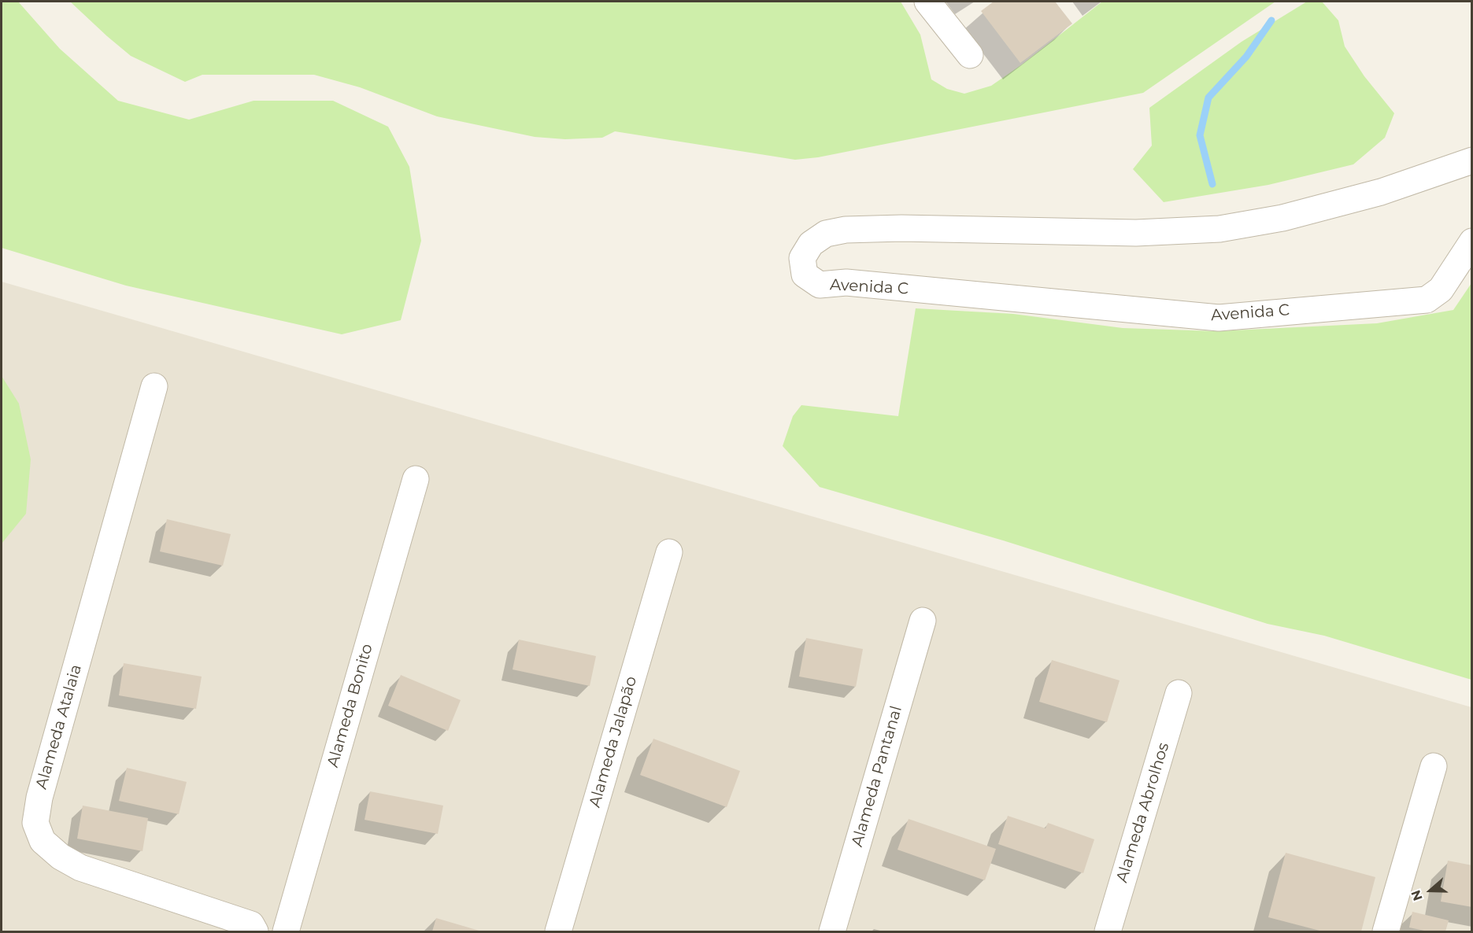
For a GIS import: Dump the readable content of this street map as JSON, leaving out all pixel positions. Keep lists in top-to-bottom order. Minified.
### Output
{"streets":{"street":["Avenida C","Alameda Bonito","Alameda Atalaia","Alameda Jalapão","Alameda Pantanal","Alameda Abrolhos"]},"north":"left"}
